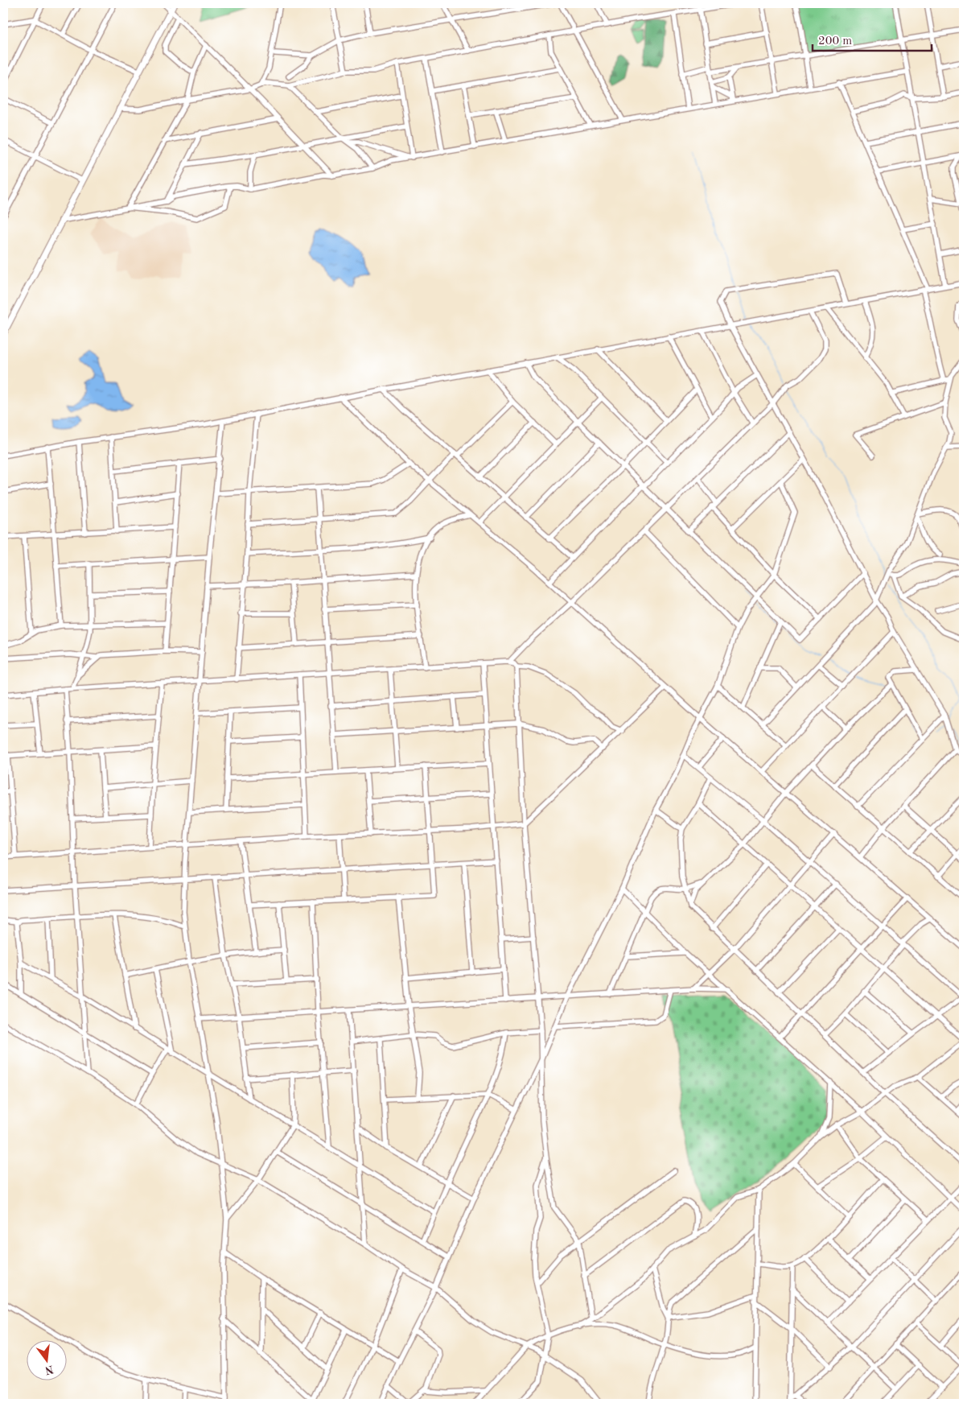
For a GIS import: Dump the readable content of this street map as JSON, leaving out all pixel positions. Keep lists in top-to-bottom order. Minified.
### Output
{"scale_bar":"200 m","north":"bottom"}
